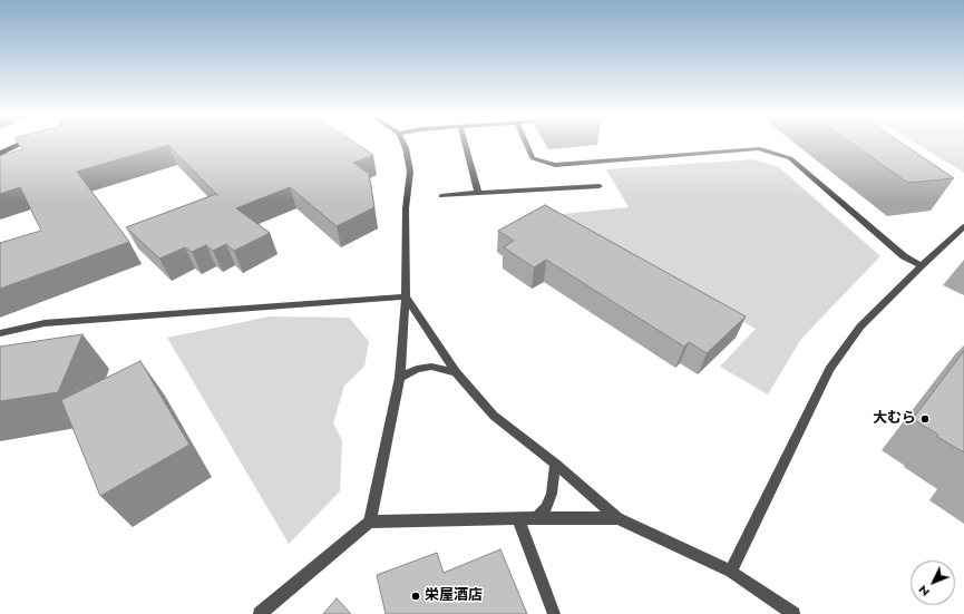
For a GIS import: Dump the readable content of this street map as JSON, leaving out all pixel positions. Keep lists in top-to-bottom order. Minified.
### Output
{"places":["大むら","栄屋酒店"],"north":"bottom left"}
